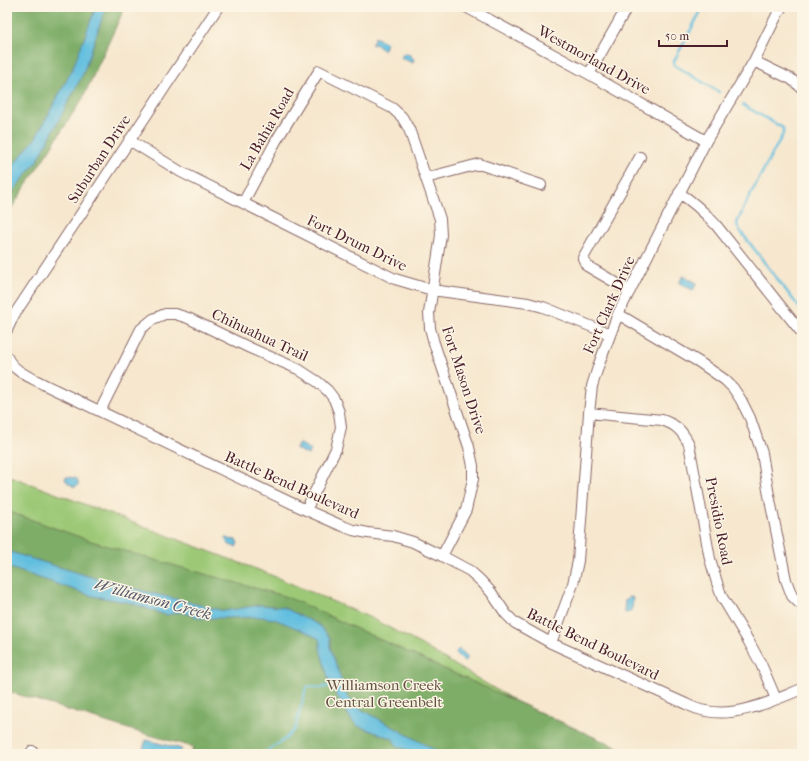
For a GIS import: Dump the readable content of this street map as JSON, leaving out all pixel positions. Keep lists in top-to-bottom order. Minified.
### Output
{"streets":{"street":["Westmorland Drive","La Bahia Road","Suburban Drive","Fort Drum Drive","Fort Clark Drive","Chihuahua Trail","Fort Mason Drive","Battle Bend Boulevard","Presidio Road"]},"crossings":[["Westmorland Drive","Fort Clark Drive"],["La Bahia Road","Fort Drum Drive"],["La Bahia Road","Fort Mason Drive"],["Suburban Drive","Fort Drum Drive"],["Fort Drum Drive","Fort Clark Drive"],["Fort Drum Drive","Fort Mason Drive"],["Fort Clark Drive","Battle Bend Boulevard"],["Fort Clark Drive","Presidio Road"],["Chihuahua Trail","Battle Bend Boulevard"],["Fort Mason Drive","Battle Bend Boulevard"],["Battle Bend Boulevard","Presidio Road"]],"water":["Williamson Creek"],"parks":["Williamson Creek Central Greenbelt"],"scale_bar":"50 m"}
